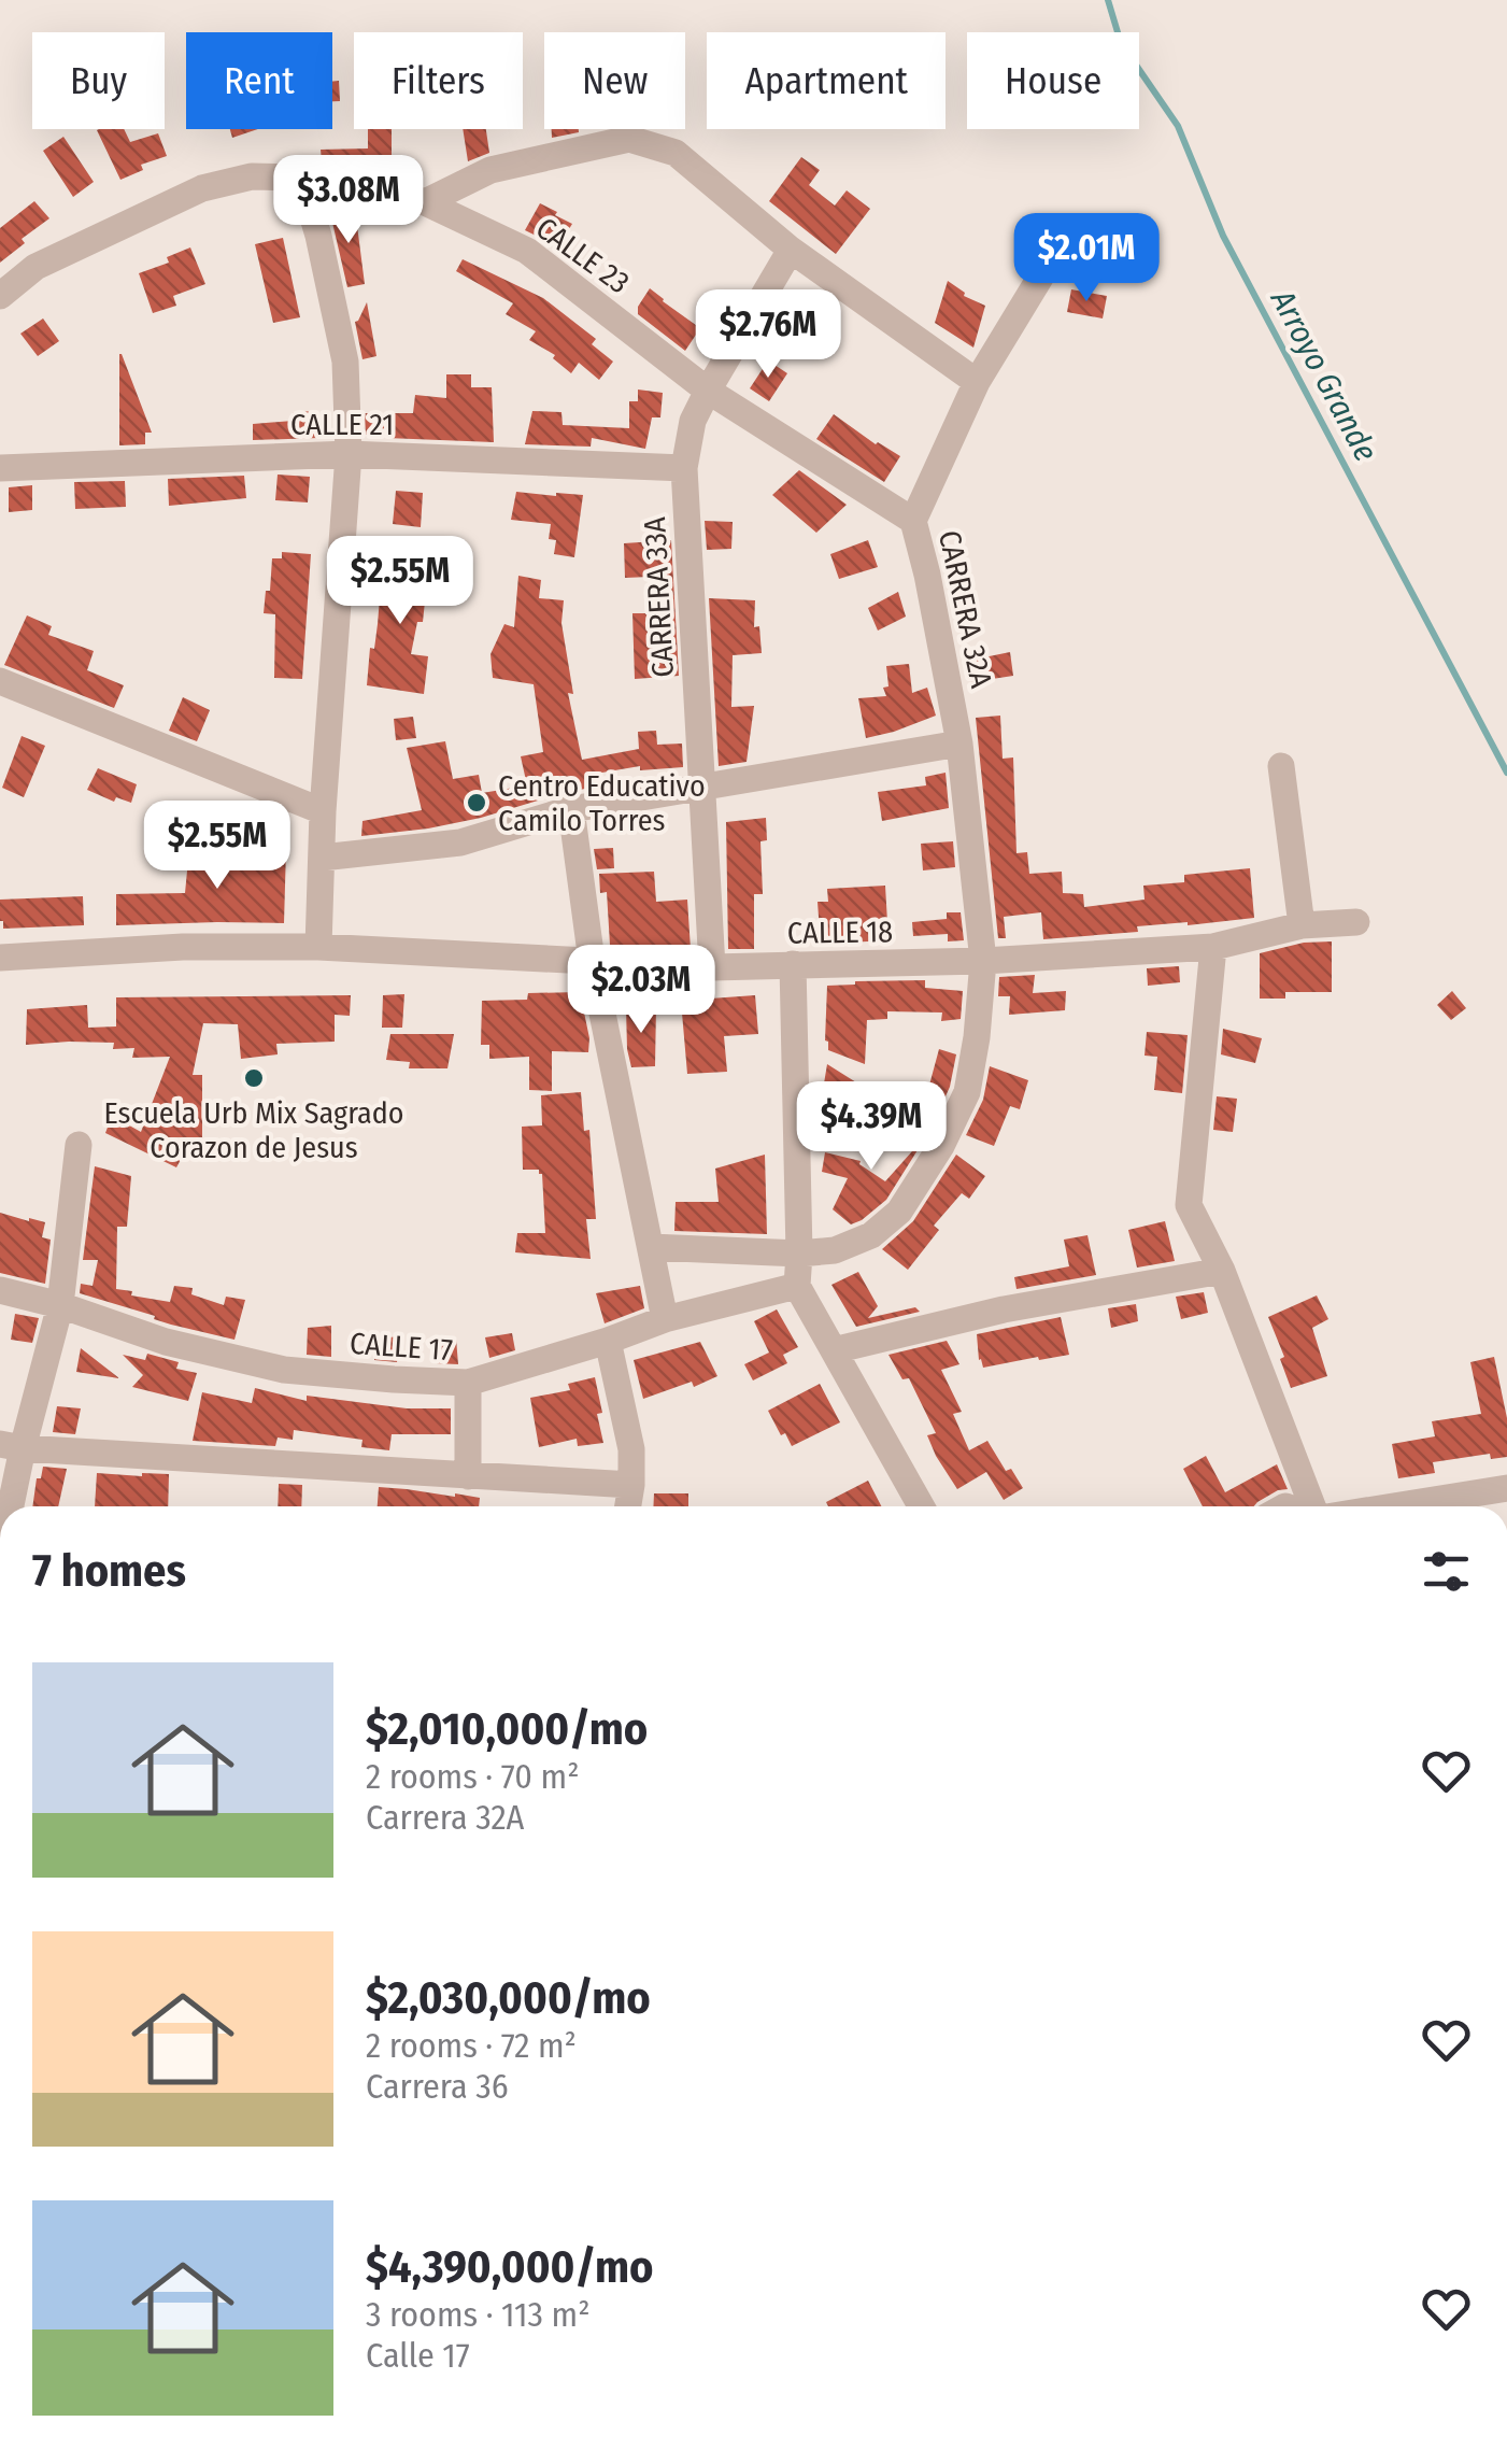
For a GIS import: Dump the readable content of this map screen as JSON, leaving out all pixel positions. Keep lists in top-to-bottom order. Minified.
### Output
{"streets":{"street":["CALLE 23","CALLE 21","CARRERA 33A","CARRERA 32A","CALLE 18","CALLE 17"]},"crossings":[["CALLE 23","CARRERA 33A"],["CALLE 23","CARRERA 32A"],["CALLE 21","CARRERA 33A"],["CARRERA 33A","CALLE 18"],["CARRERA 32A","CALLE 18"]],"water":["Arroyo Grande"],"places":["Centro Educativo Camilo Torres","Escuela Urb Mix Sagrado Corazon de Jesus"],"page":{"chip":["Buy","Rent","Filters","New","Apartment","House"],"price":["$3.08M","$2.01M","$2.76M","$2.55M","$2.55M","$2.03M","$4.39M"],"heading":"7 homes","list":[{"name":"$2,010,000/mo","note":"2 rooms · 70 m² · Carrera 32A"},{"name":"$2,030,000/mo","note":"2 rooms · 72 m² · Carrera 36"},{"name":"$4,390,000/mo","note":"3 rooms · 113 m² · Calle 17"}]}}
